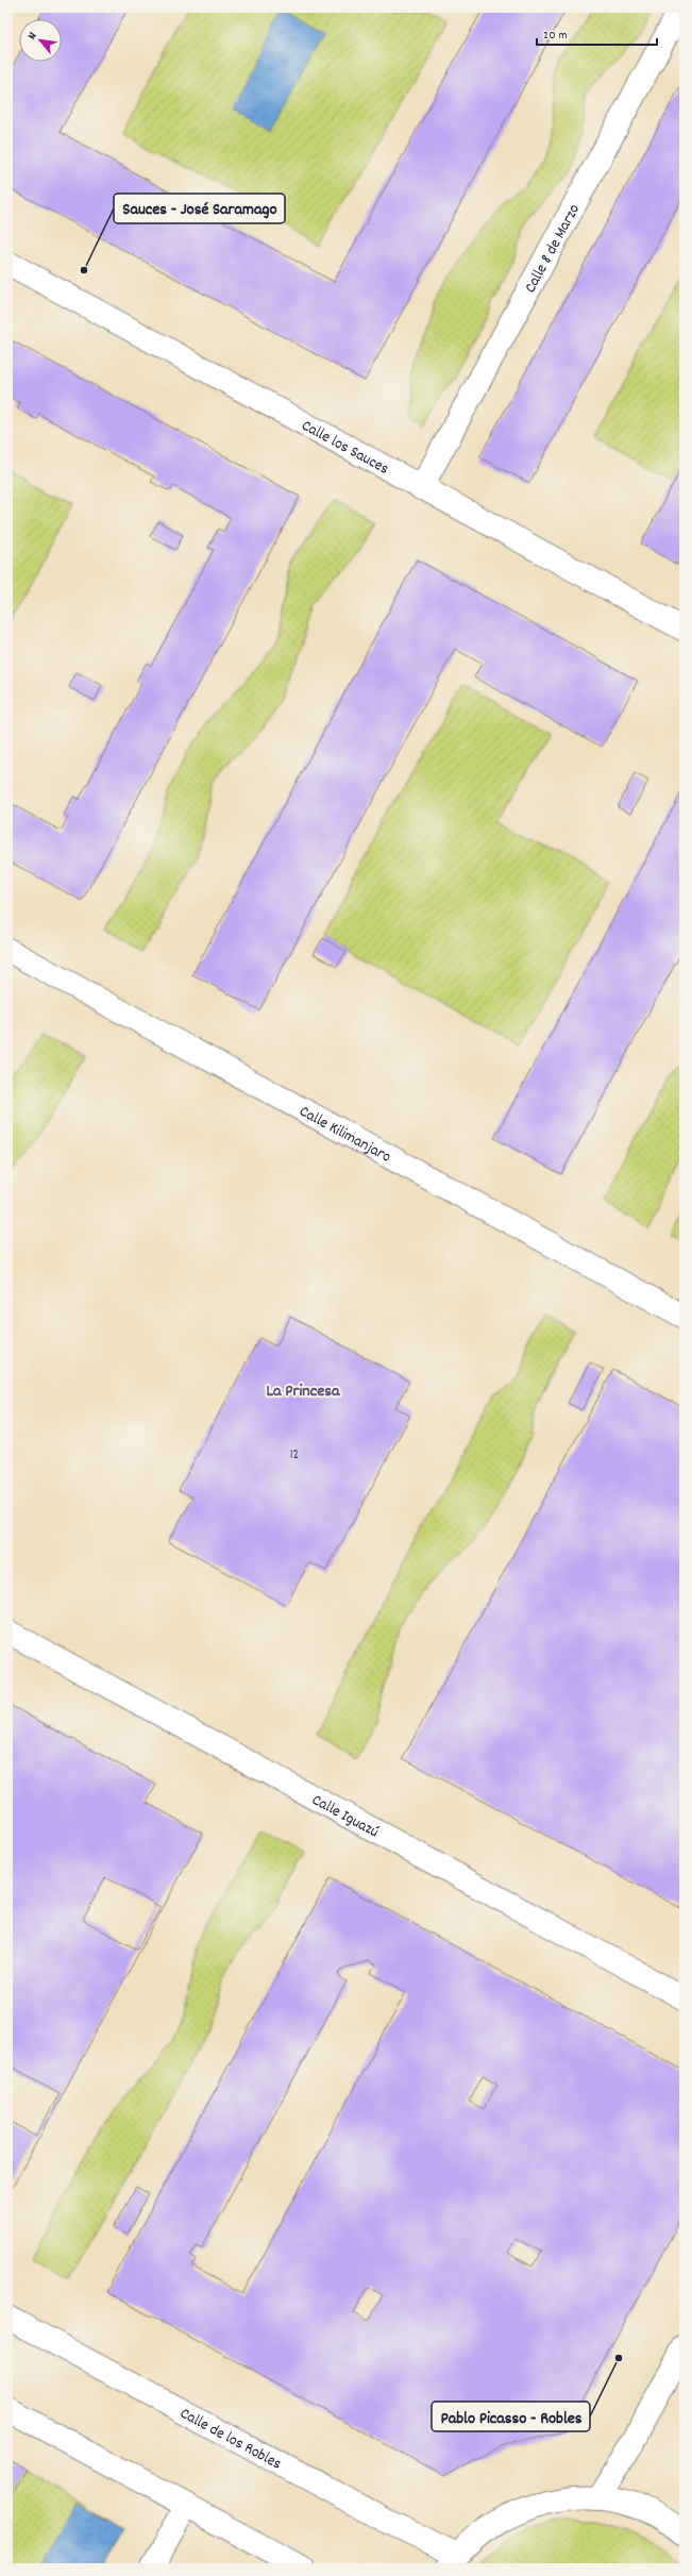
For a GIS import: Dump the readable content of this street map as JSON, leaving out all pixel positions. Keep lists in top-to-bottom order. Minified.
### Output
{"streets":{"street":["Calle 8 de Marzo","Calle los Sauces","Calle Kilimanjaro","Calle Iguazú","Calle de los Robles"]},"crossings":[["Calle 8 de Marzo","Calle los Sauces"]],"districts":["La Princesa"],"places":["Sauces - José Saramago","Pablo Picasso - Robles"],"house_numbers":["12"],"scale_bar":"20 m","north":"top left"}
